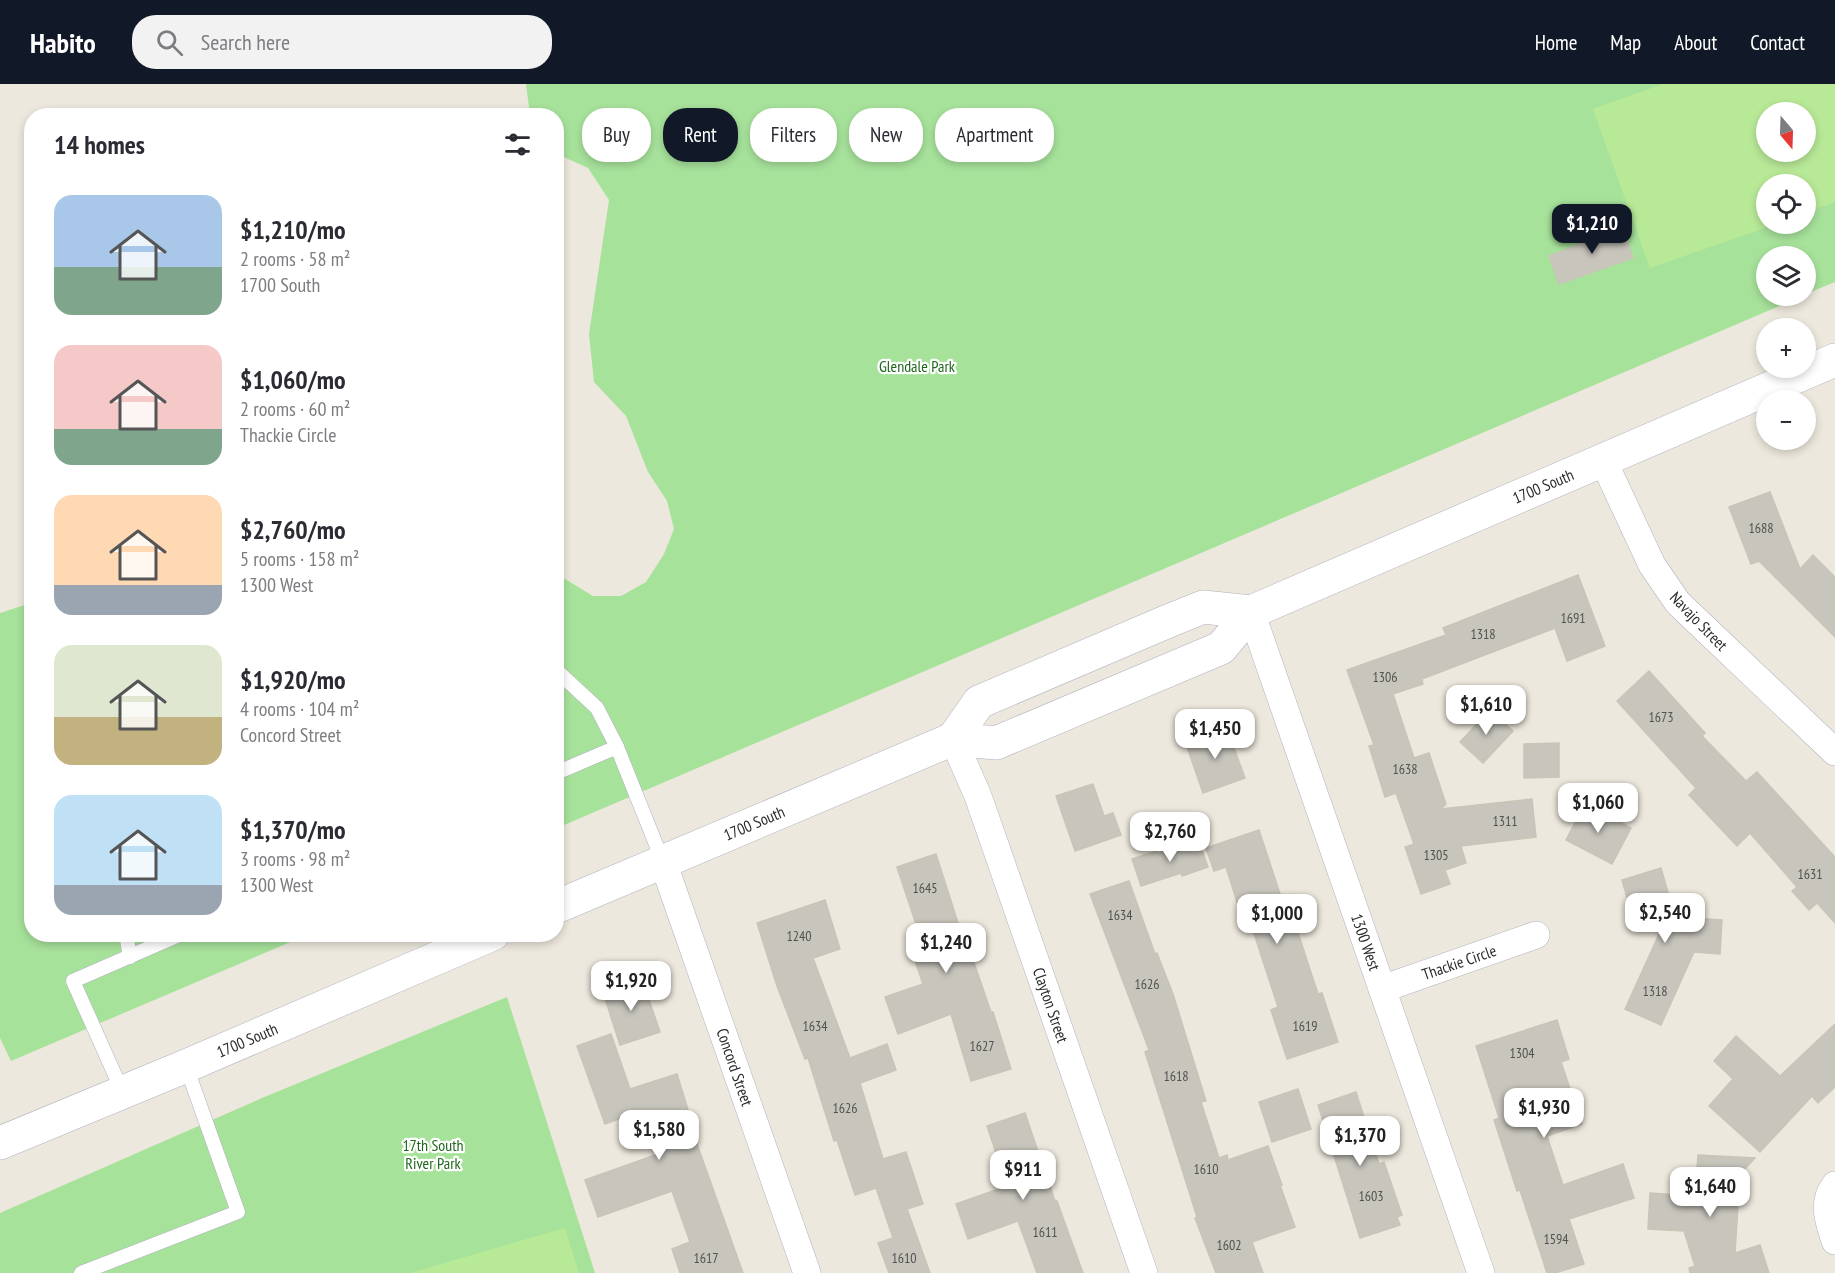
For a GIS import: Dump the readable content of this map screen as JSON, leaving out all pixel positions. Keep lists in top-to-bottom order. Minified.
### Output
{"streets":{"street":["1700 South","Navajo Street","1300 West","Thackie Circle","Clayton Street","Concord Street"]},"crossings":[["1700 South","Navajo Street"],["1700 South","1300 West"],["1700 South","Clayton Street"],["1700 South","Concord Street"],["1300 West","Thackie Circle"]],"parks":["Glendale Park","17th South River Park"],"house_numbers":["1688","1691","1318","1306","1673","1638","1311","1305","1631","1645","1634","1240","1626","1318","1634","1619","1627","1304","1618","1626","1610","1603","1611","1594","1602","1617","1610"],"north":"bottom","page":{"header":"Habito","search":"Search here","nav":["Home","Map","About","Contact"],"map_buttons":["+","−"],"chip":["Buy","Rent","Filters","New","Apartment"],"heading":"14 homes","list":[{"name":"$1,210/mo","note":"2 rooms · 58 m² · 1700 South"},{"name":"$1,060/mo","note":"2 rooms · 60 m² · Thackie Circle"},{"name":"$2,760/mo","note":"5 rooms · 158 m² · 1300 West"},{"name":"$1,920/mo","note":"4 rooms · 104 m² · Concord Street"},{"name":"$1,370/mo","note":"3 rooms · 98 m² · 1300 West"}],"price":["$1,210","$1,610","$1,450","$1,060","$2,760","$2,540","$1,000","$1,240","$1,920","$1,930","$1,580","$1,370","$911","$1,640"]}}
